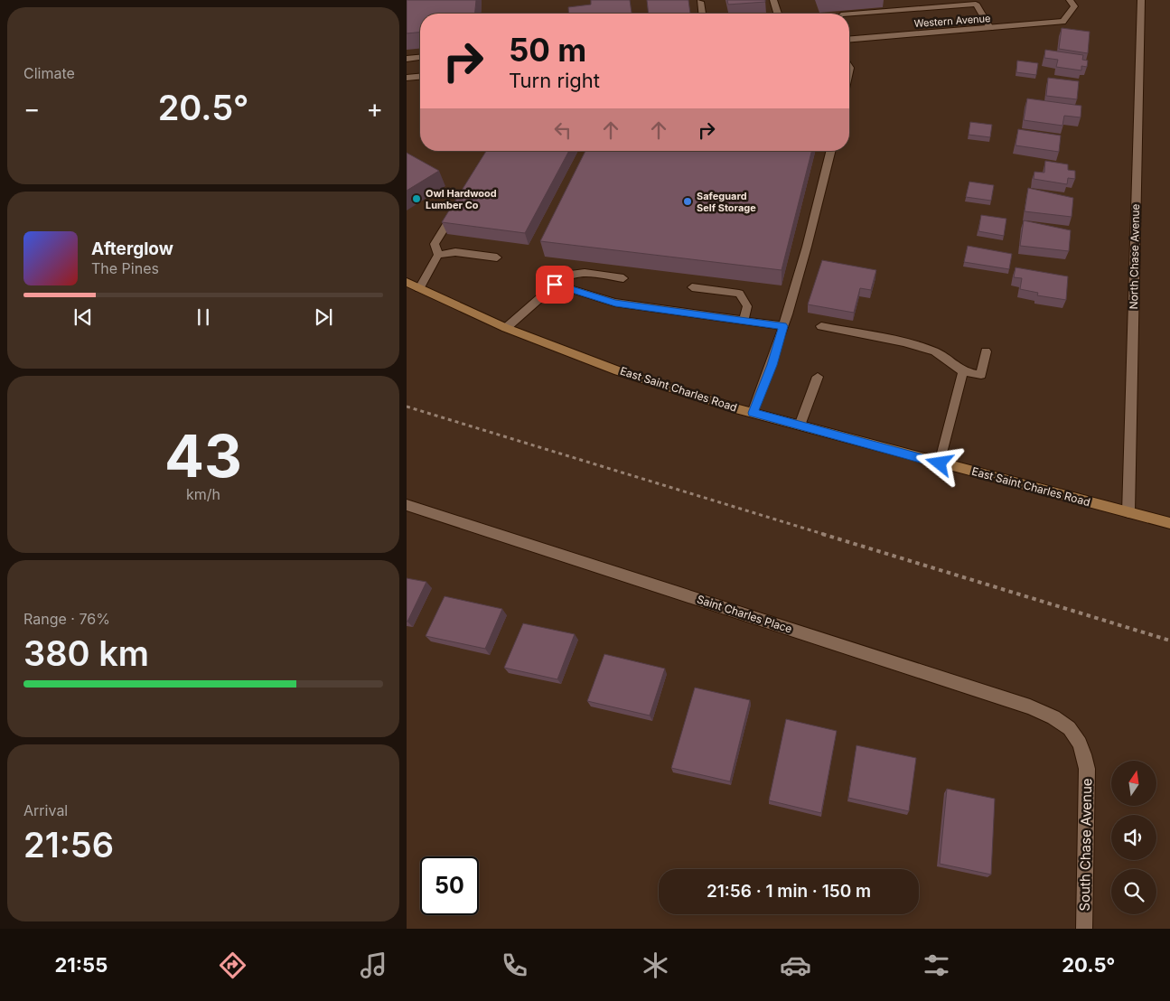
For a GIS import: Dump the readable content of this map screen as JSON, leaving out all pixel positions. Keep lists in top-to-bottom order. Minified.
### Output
{"streets":{"main road":["East Saint Charles Road"],"street":["Western Avenue","North Chase Avenue","Saint Charles Place","South Chase Avenue"]},"crossings":[["North Chase Avenue","East Saint Charles Road"],["Saint Charles Place","South Chase Avenue"]],"places":["Owl Hardwood Lumber Co","Safeguard Self Storage"],"north":"top","page":{"tile":["Climate",["43","km/h"],["Range · 76%","380 km"],["Arrival","21:56"]],"turn":["50 m","Turn right"],"heat":["−","20.5°","+"],"song":["Afterglow","The Pines"],"limit":"50","trip":"21:56 · 1 min · 150 m","tabs":["21:55","20.5°"]}}
